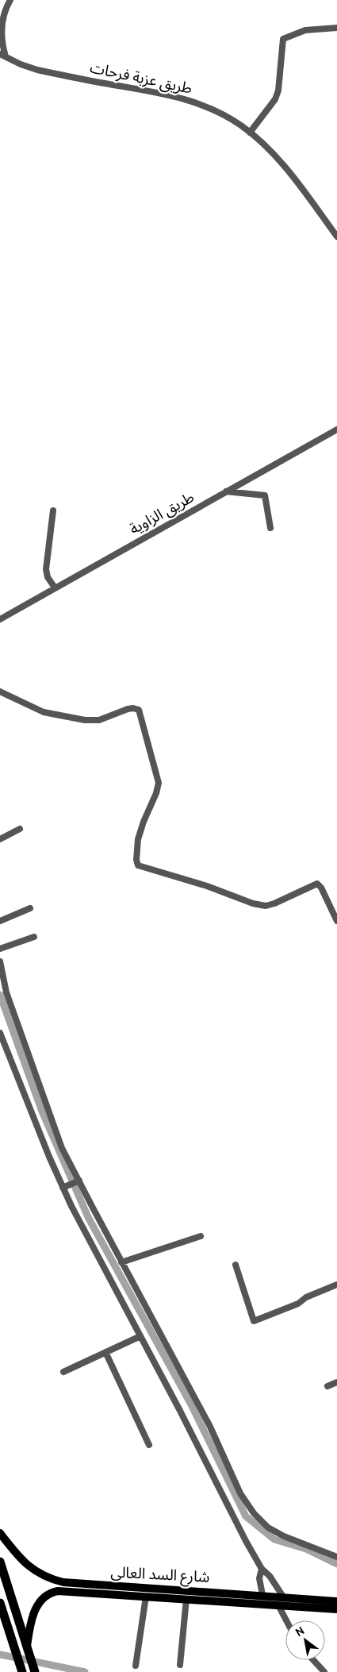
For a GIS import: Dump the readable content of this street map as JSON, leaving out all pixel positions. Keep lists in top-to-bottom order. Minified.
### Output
{"streets":{"main road":["شارع السد العالى"],"street":["طريق عزبة فرحات","طريق الزاوية"]},"north":"top left"}
